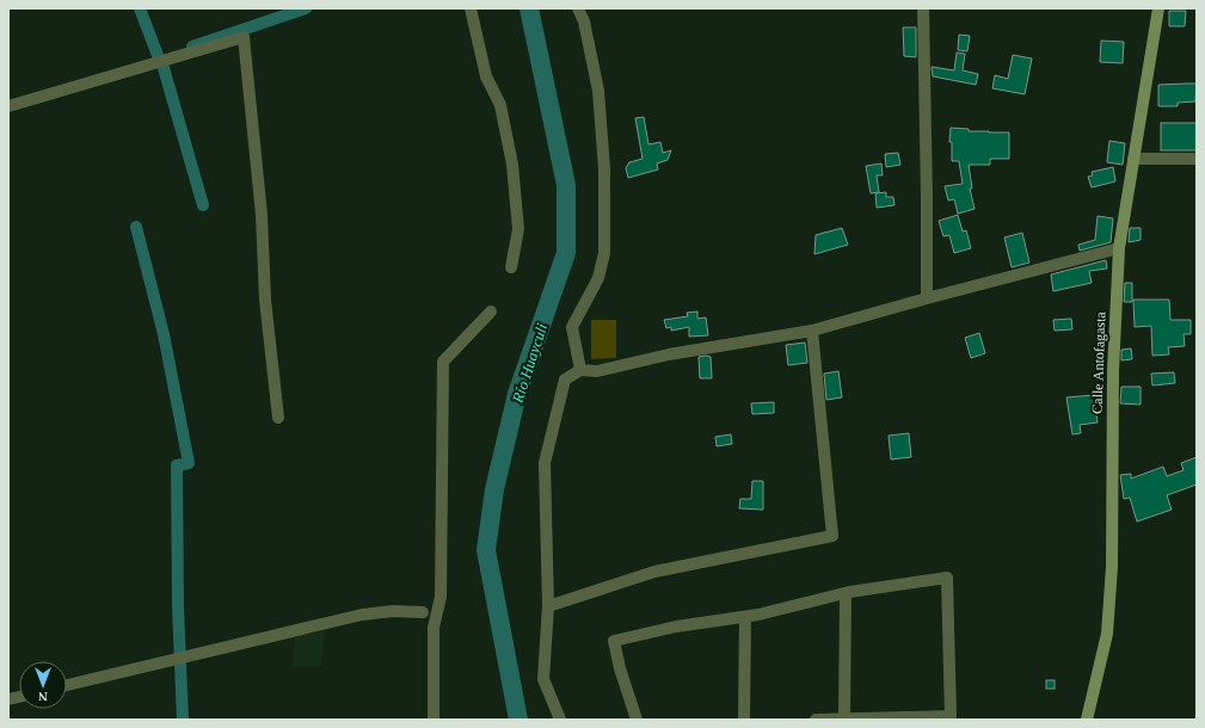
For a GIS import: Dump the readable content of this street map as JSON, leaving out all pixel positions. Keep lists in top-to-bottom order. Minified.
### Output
{"streets":{"main road":["Calle Antofagasta"]},"water":["Río Huayculi"],"north":"bottom"}
